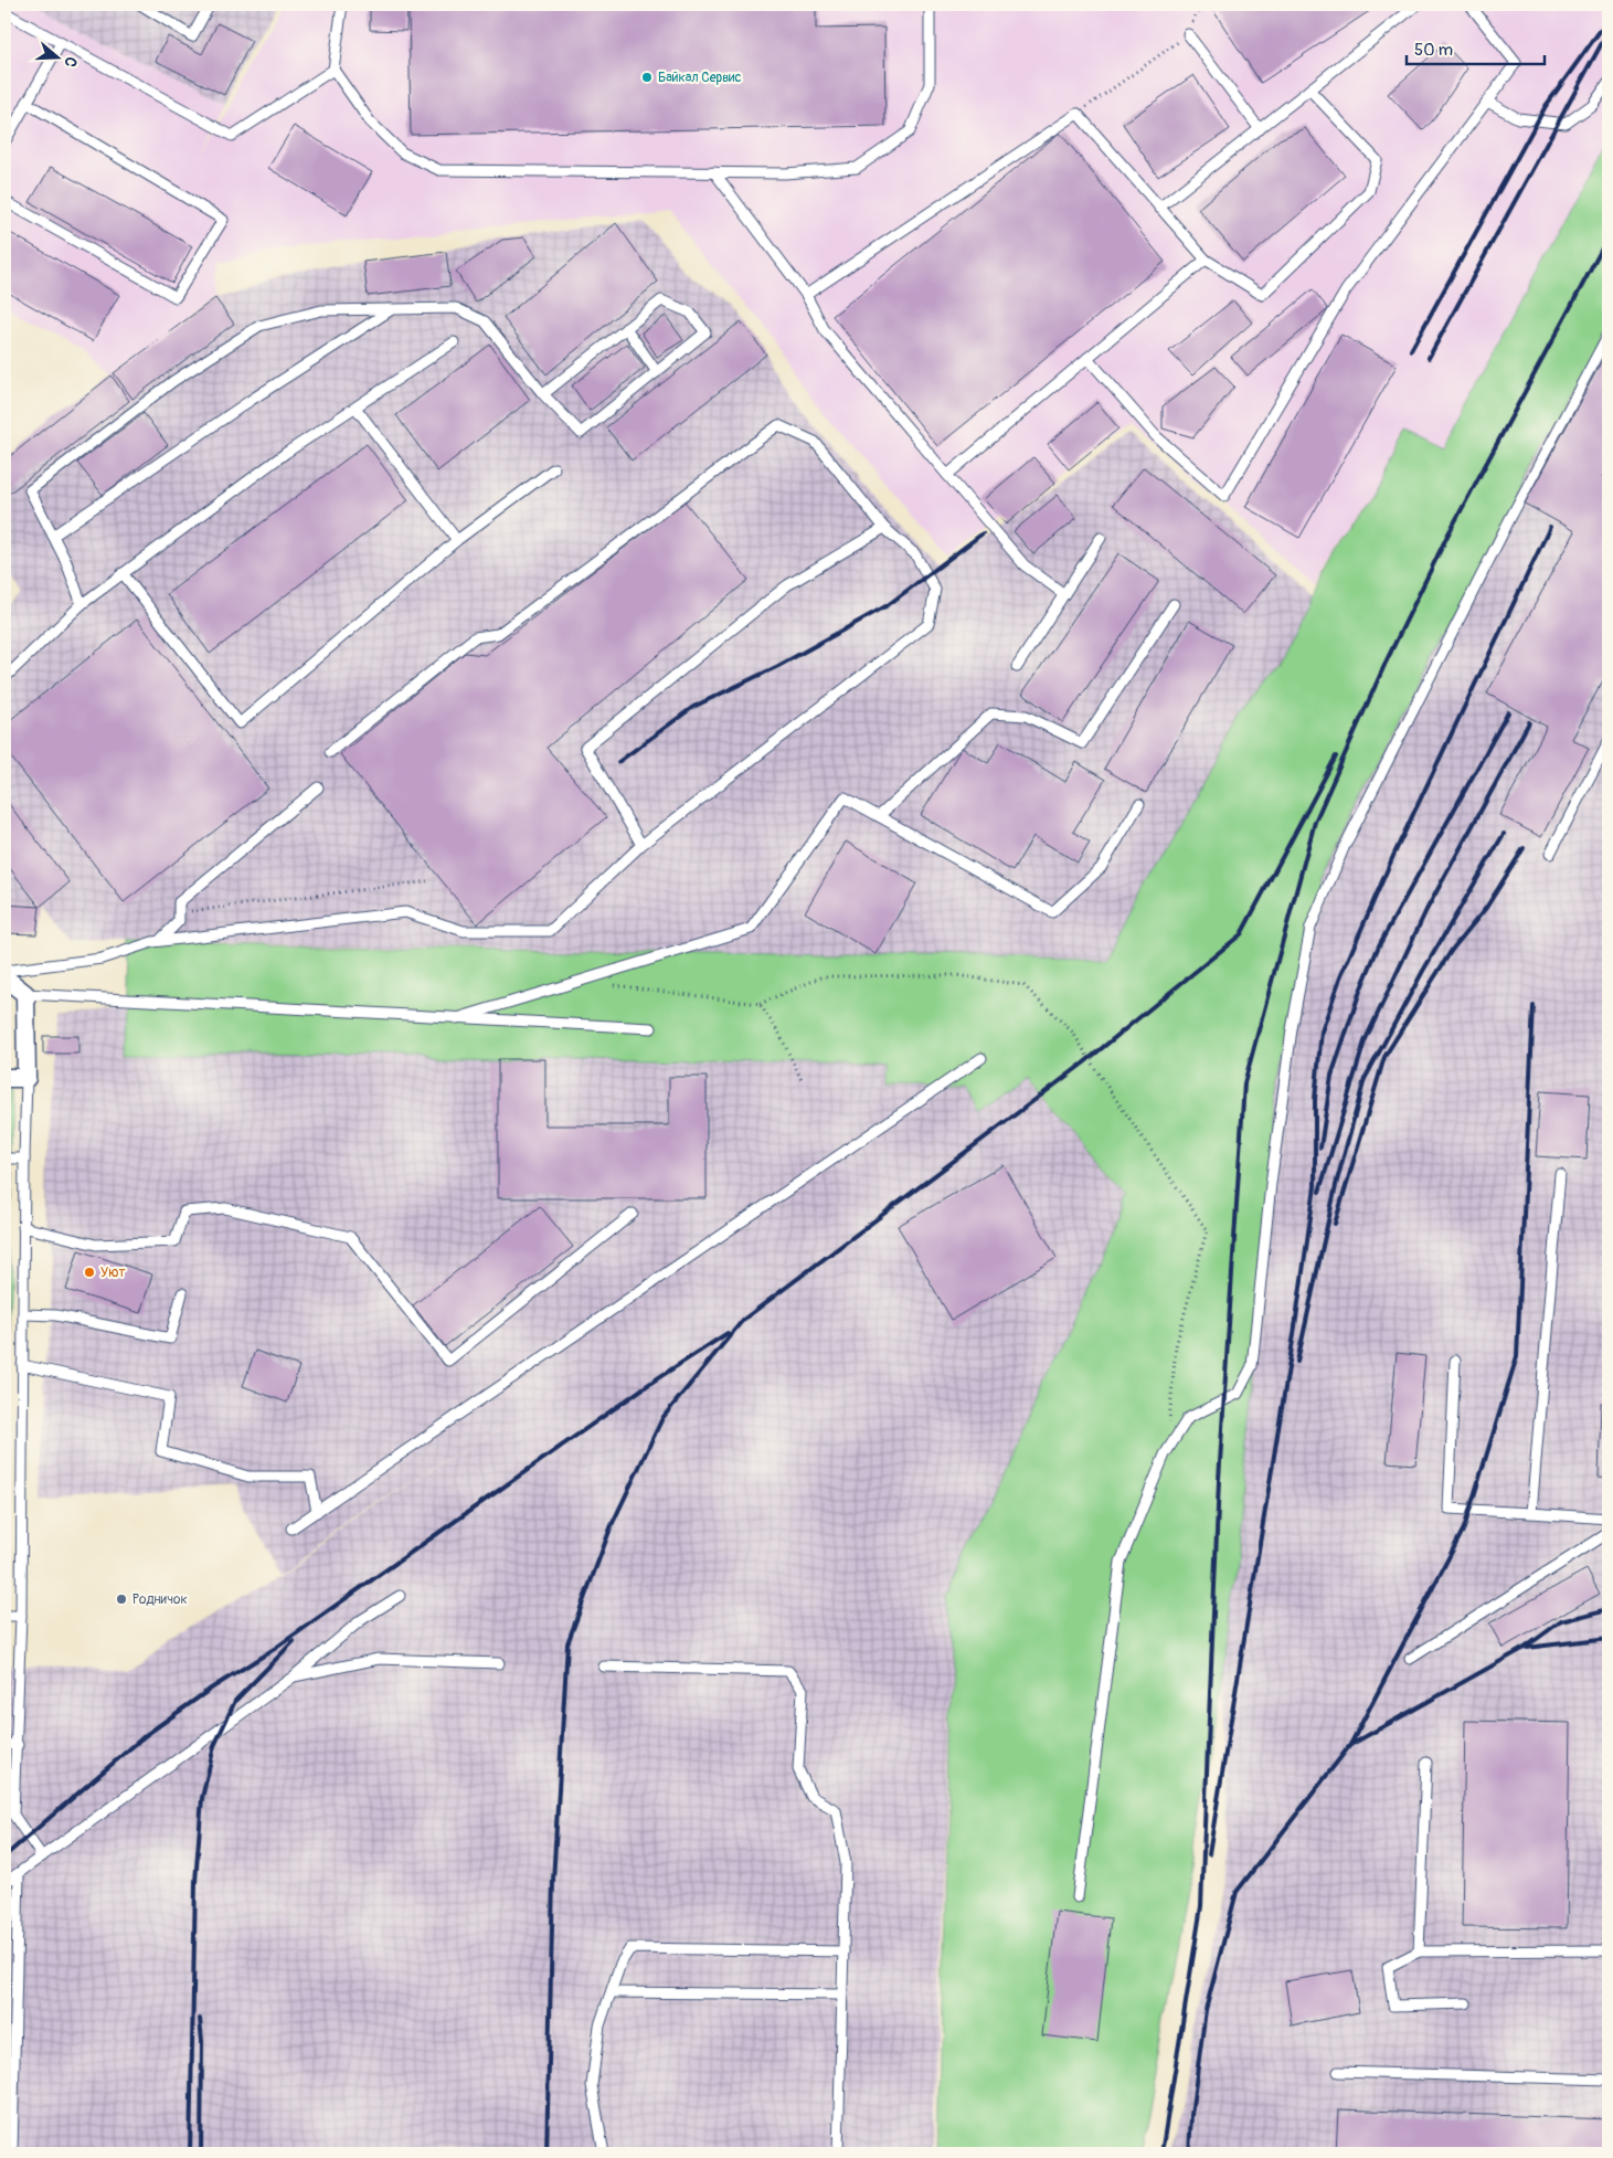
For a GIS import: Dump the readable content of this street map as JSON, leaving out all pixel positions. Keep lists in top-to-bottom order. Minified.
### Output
{"places":["Байкал Сервис","Уют","Родничок"],"scale_bar":"50 m","north":"right"}
